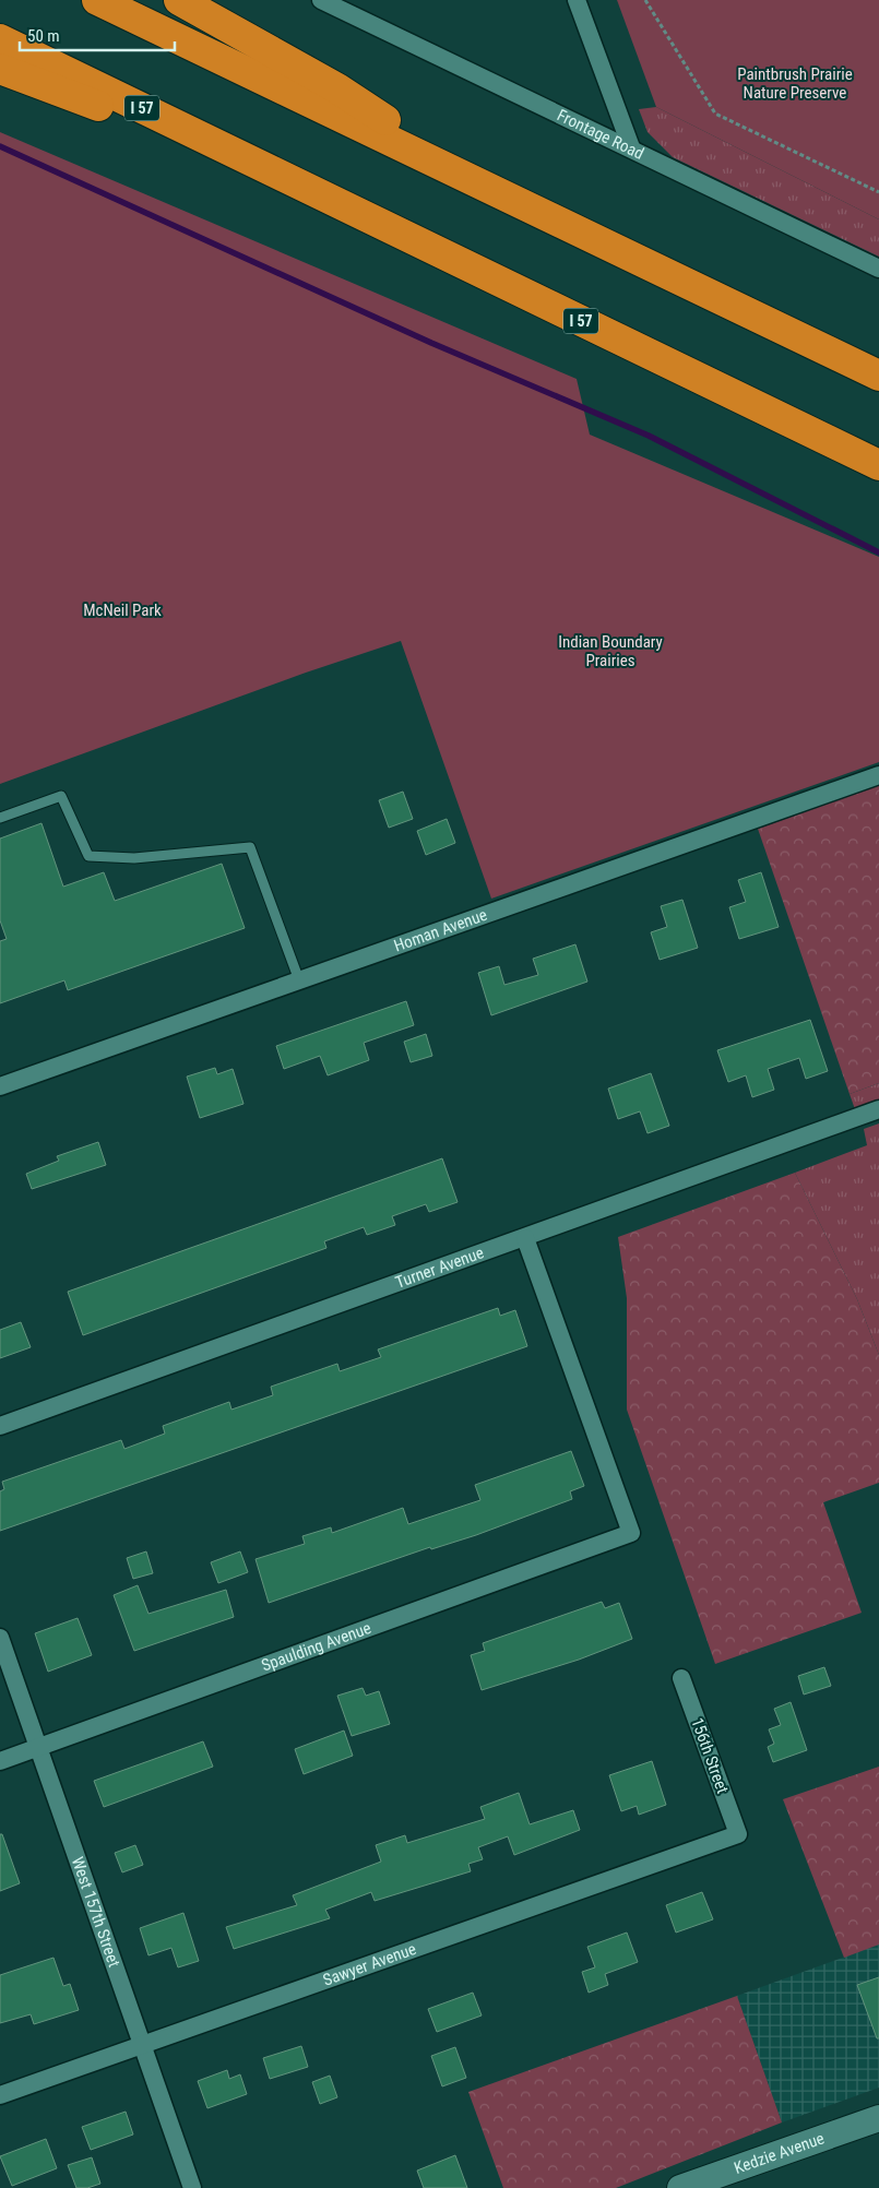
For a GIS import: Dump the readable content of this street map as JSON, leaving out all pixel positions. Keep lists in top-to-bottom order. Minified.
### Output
{"streets":{"highway":["I 57"],"main road":["Kedzie Avenue"],"street":["Frontage Road","Homan Avenue","Turner Avenue","Spaulding Avenue","156th Street","West 157th Street","Sawyer Avenue"]},"crossings":[["Turner Avenue","Spaulding Avenue"],["Spaulding Avenue","West 157th Street"],["156th Street","Sawyer Avenue"],["West 157th Street","Sawyer Avenue"]],"parks":["Paintbrush Prairie Nature Preserve","McNeil Park","Indian Boundary Prairies"],"scale_bar":"50 m"}
